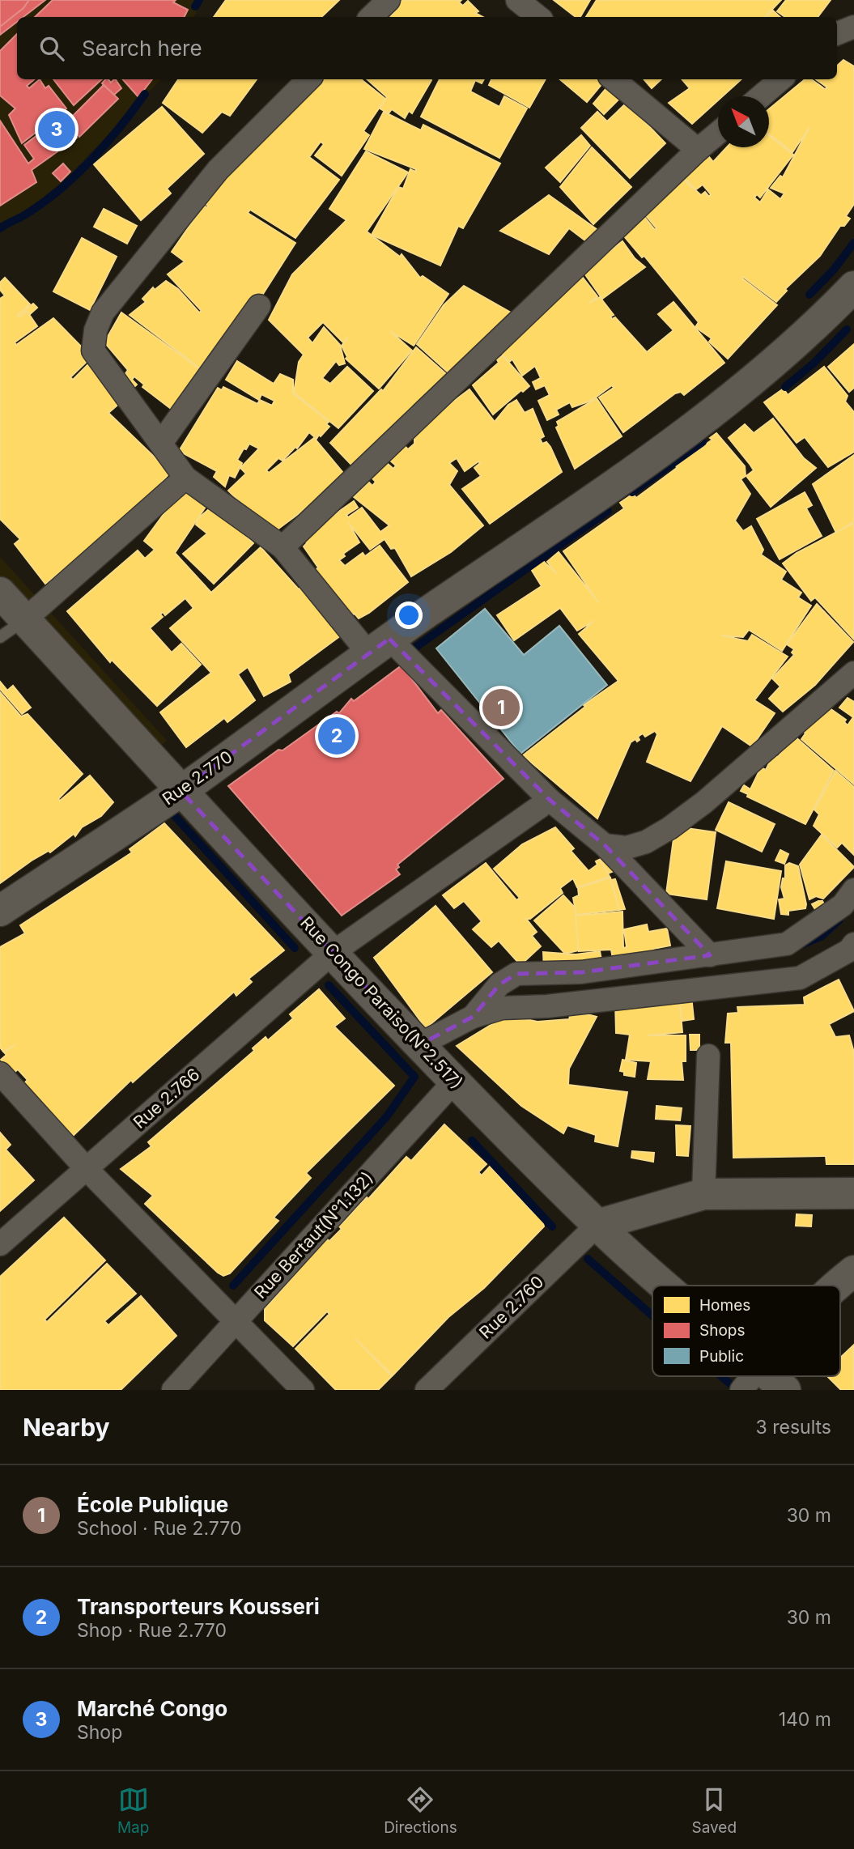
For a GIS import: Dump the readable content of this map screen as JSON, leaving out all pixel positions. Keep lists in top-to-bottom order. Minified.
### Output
{"streets":{"street":["Rue 2.770","Rue Congo Paraiso(N°2.517)","Rue 2.766","Rue Bertaut(N°1.132)","Rue 2.760"]},"crossings":[["Rue 2.770","Rue Congo Paraiso(N°2.517)"],["Rue Congo Paraiso(N°2.517)","Rue 2.766"],["Rue Congo Paraiso(N°2.517)","Rue Bertaut(N°1.132)"],["Rue Congo Paraiso(N°2.517)","Rue 2.760"]],"legend":["Homes","Shops","Public"],"north":"top left","page":{"search":"Search here","pins":["3","1","2"],"heading":["Nearby","3 results"],"list":[{"mark":"1","name":"École Publique","note":"School · Rue 2.770","value":"30 m"},{"mark":"2","name":"Transporteurs Kousseri","note":"Shop · Rue 2.770","value":"30 m"},{"mark":"3","name":"Marché Congo","note":"Shop","value":"140 m"}],"nav":["Map","Directions","Saved"]}}
